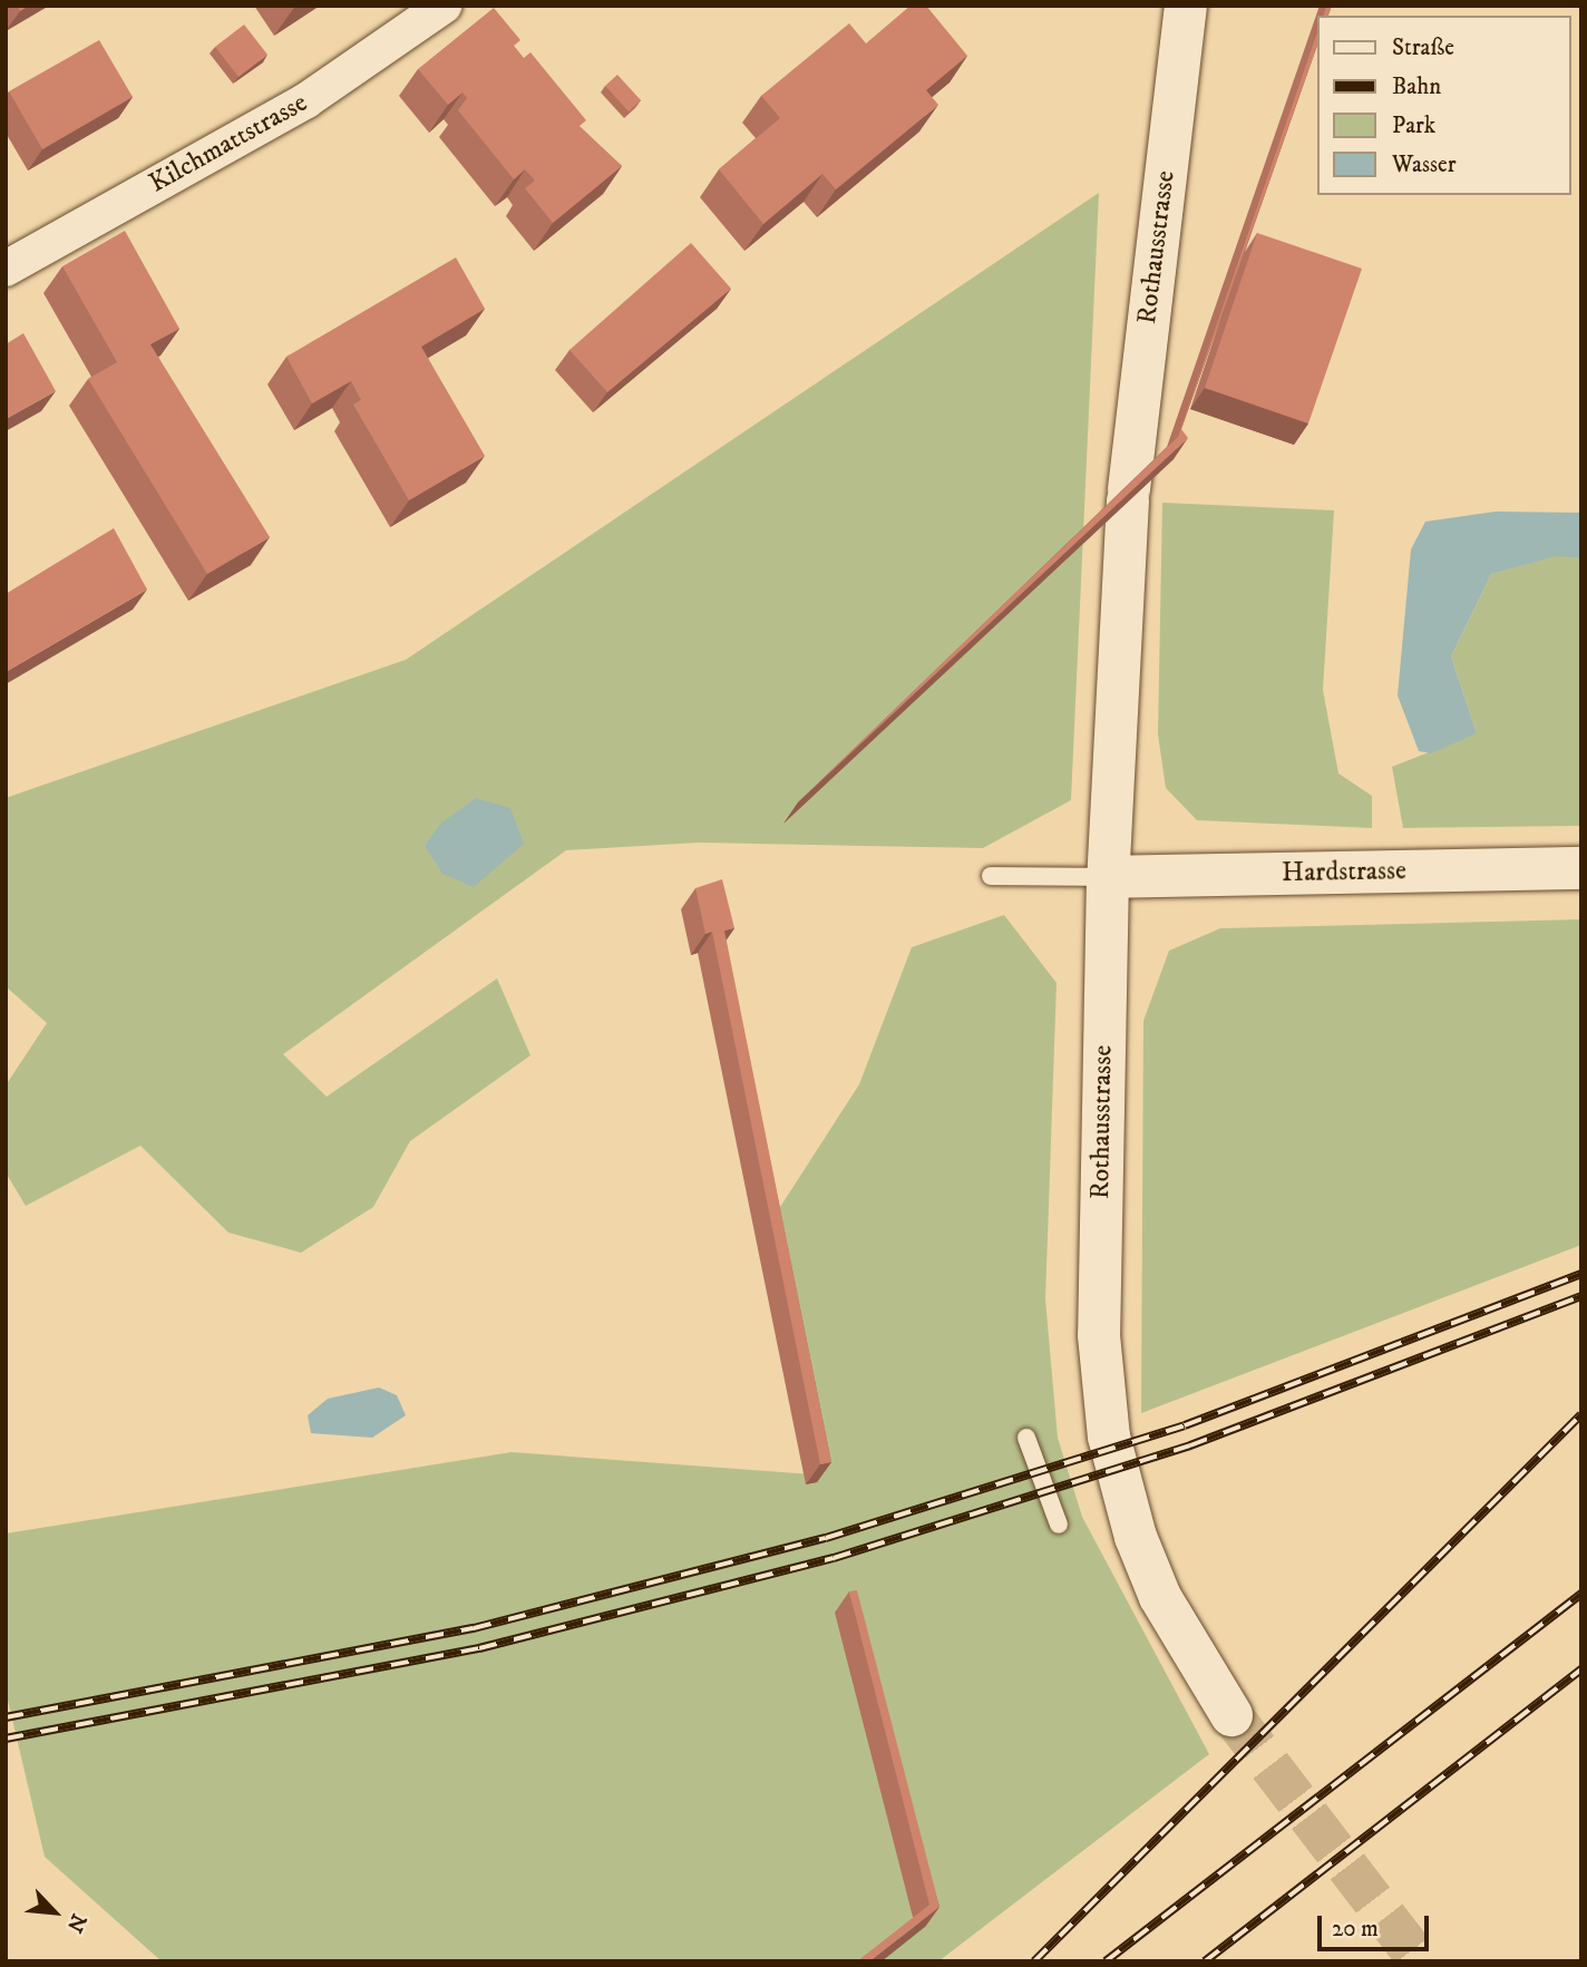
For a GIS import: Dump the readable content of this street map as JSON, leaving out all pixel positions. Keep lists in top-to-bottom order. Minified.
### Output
{"streets":{"street":["Kilchmattstrasse","Rothausstrasse","Hardstrasse"]},"crossings":[["Rothausstrasse","Hardstrasse"]],"legend":["Straße","Bahn","Park","Wasser"],"scale_bar":"20 m","north":"bottom right"}
